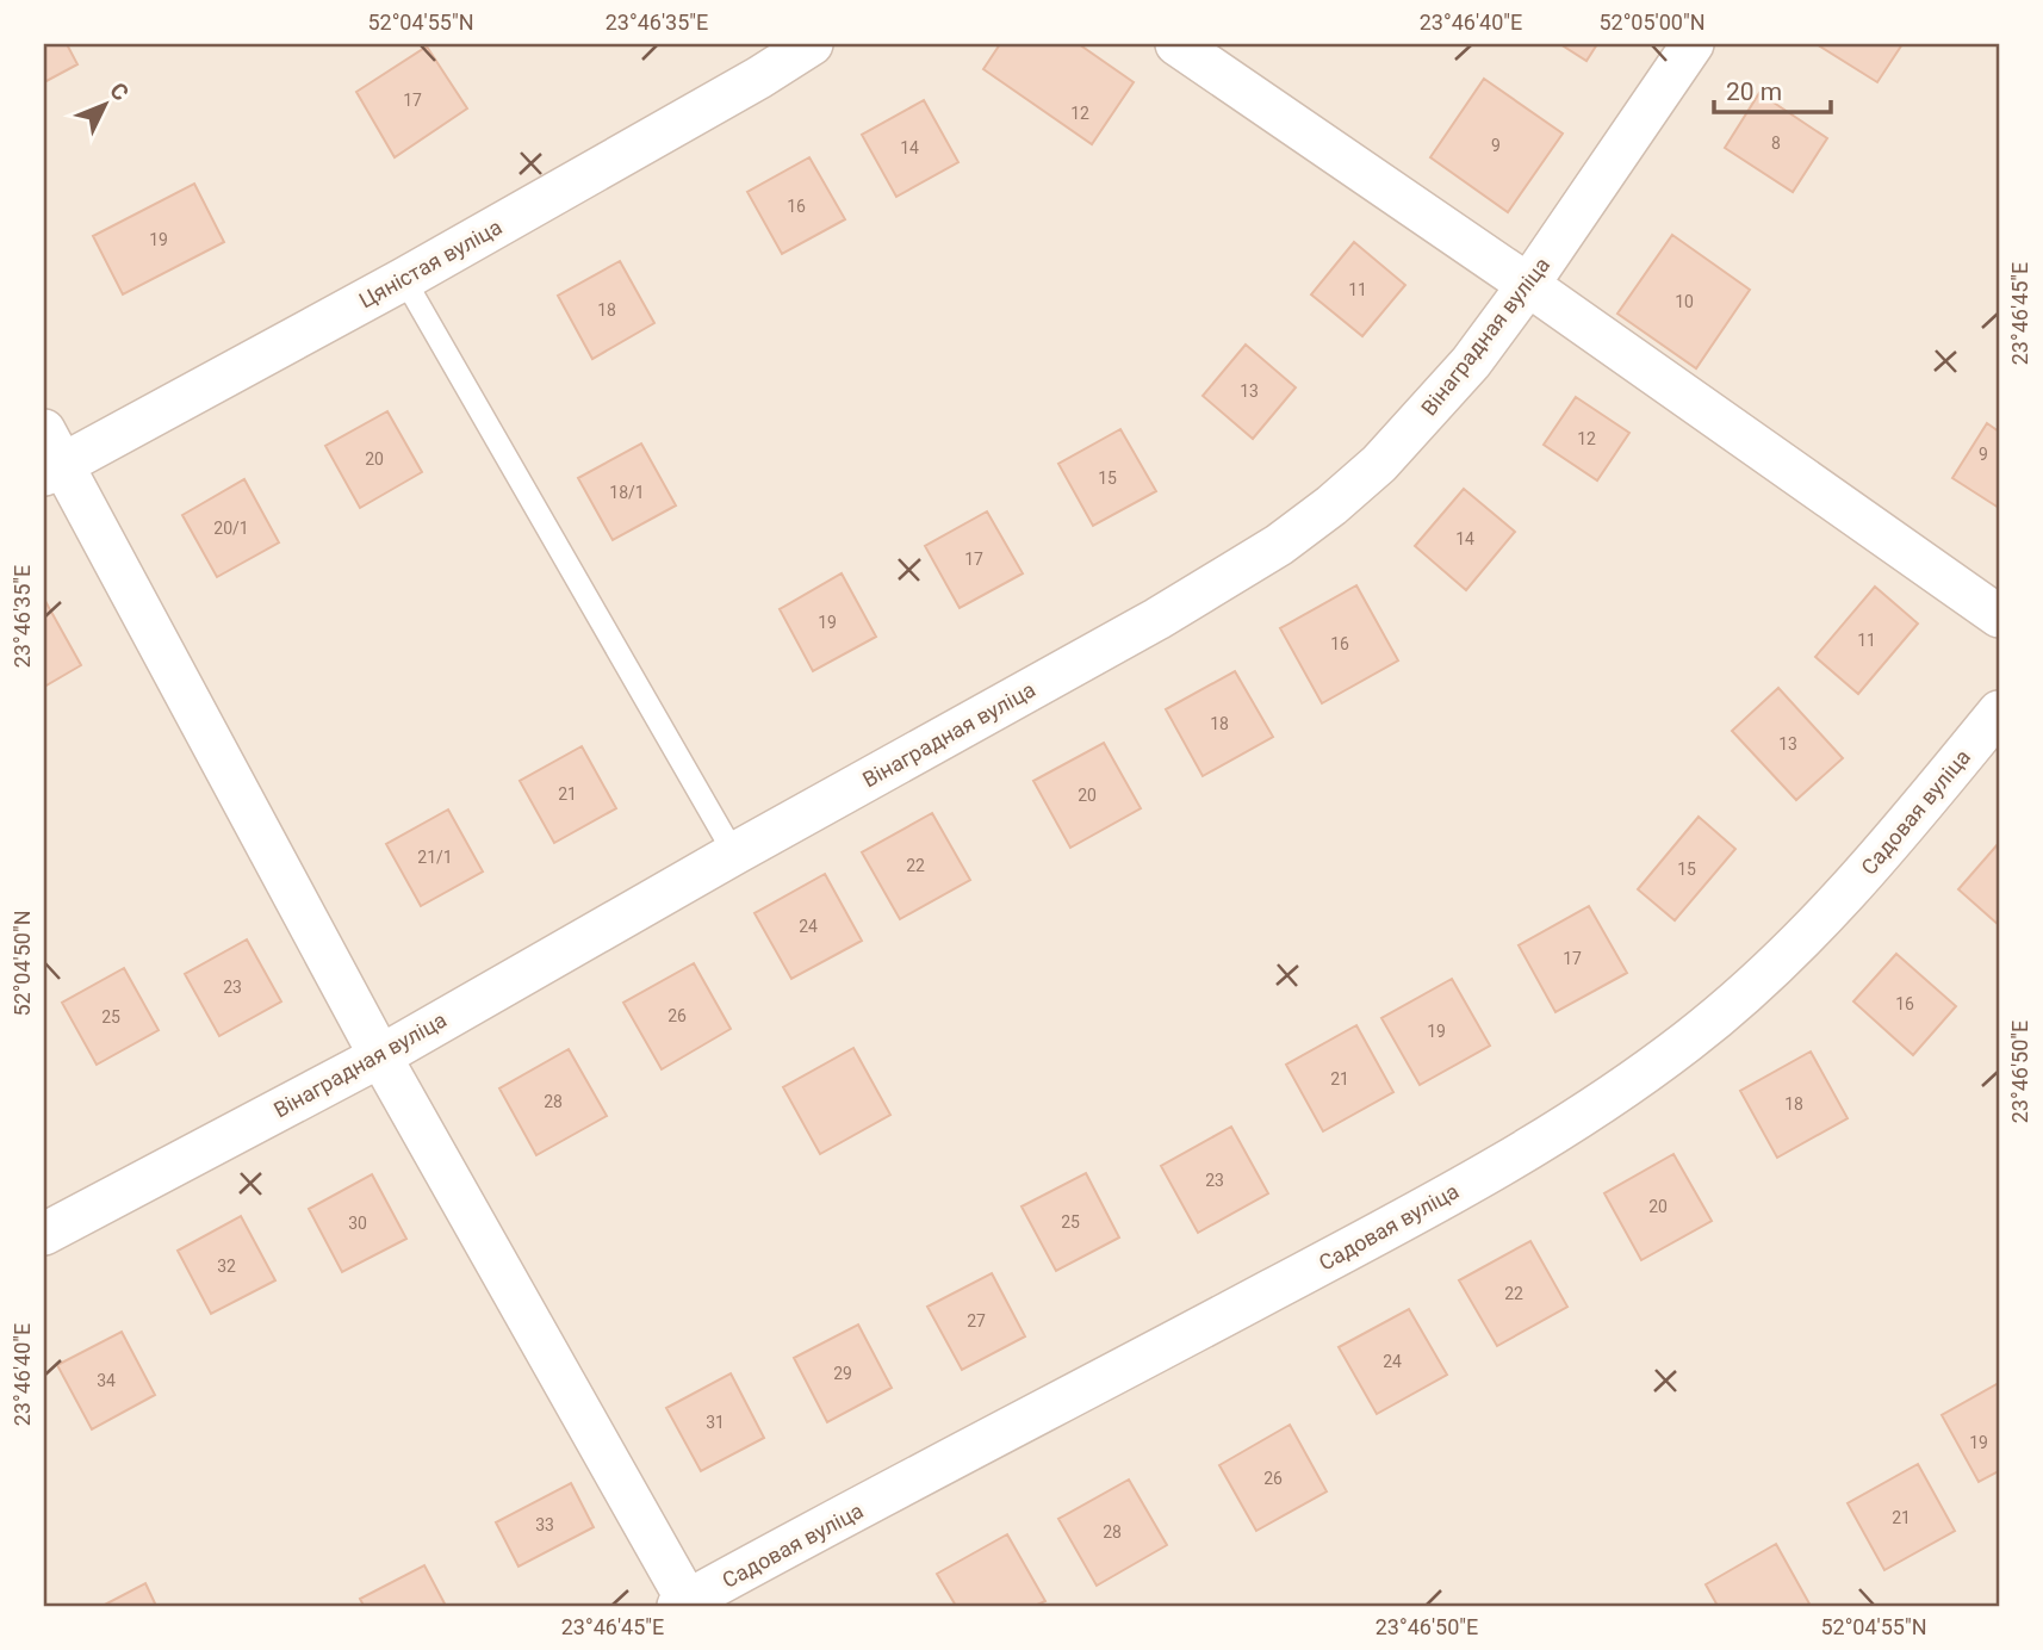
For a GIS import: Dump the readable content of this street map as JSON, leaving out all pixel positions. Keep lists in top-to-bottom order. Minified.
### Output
{"streets":{"street":["Цяністая вуліца","Вінаградная вуліца","Садовая вуліца"]},"house_numbers":["17","12","8","9","14","16","19","11","10","18","13","12","9","20","15","18/1","20/1","14","17","19","11","16","18","13","21","20","21/1","22","15","24","17","23","16","26","25","19","21","28","18","23","20","25","30","32","22","27","24","29","34","31","19","26","21","33","28"],"scale_bar":"20 m","north":"top right","coordinates":["52°04'55\"N","23°46'35\"E","23°46'40\"E","52°05'00\"N","23°46'45\"E","52°04'50\"N","23°46'50\"E"]}
